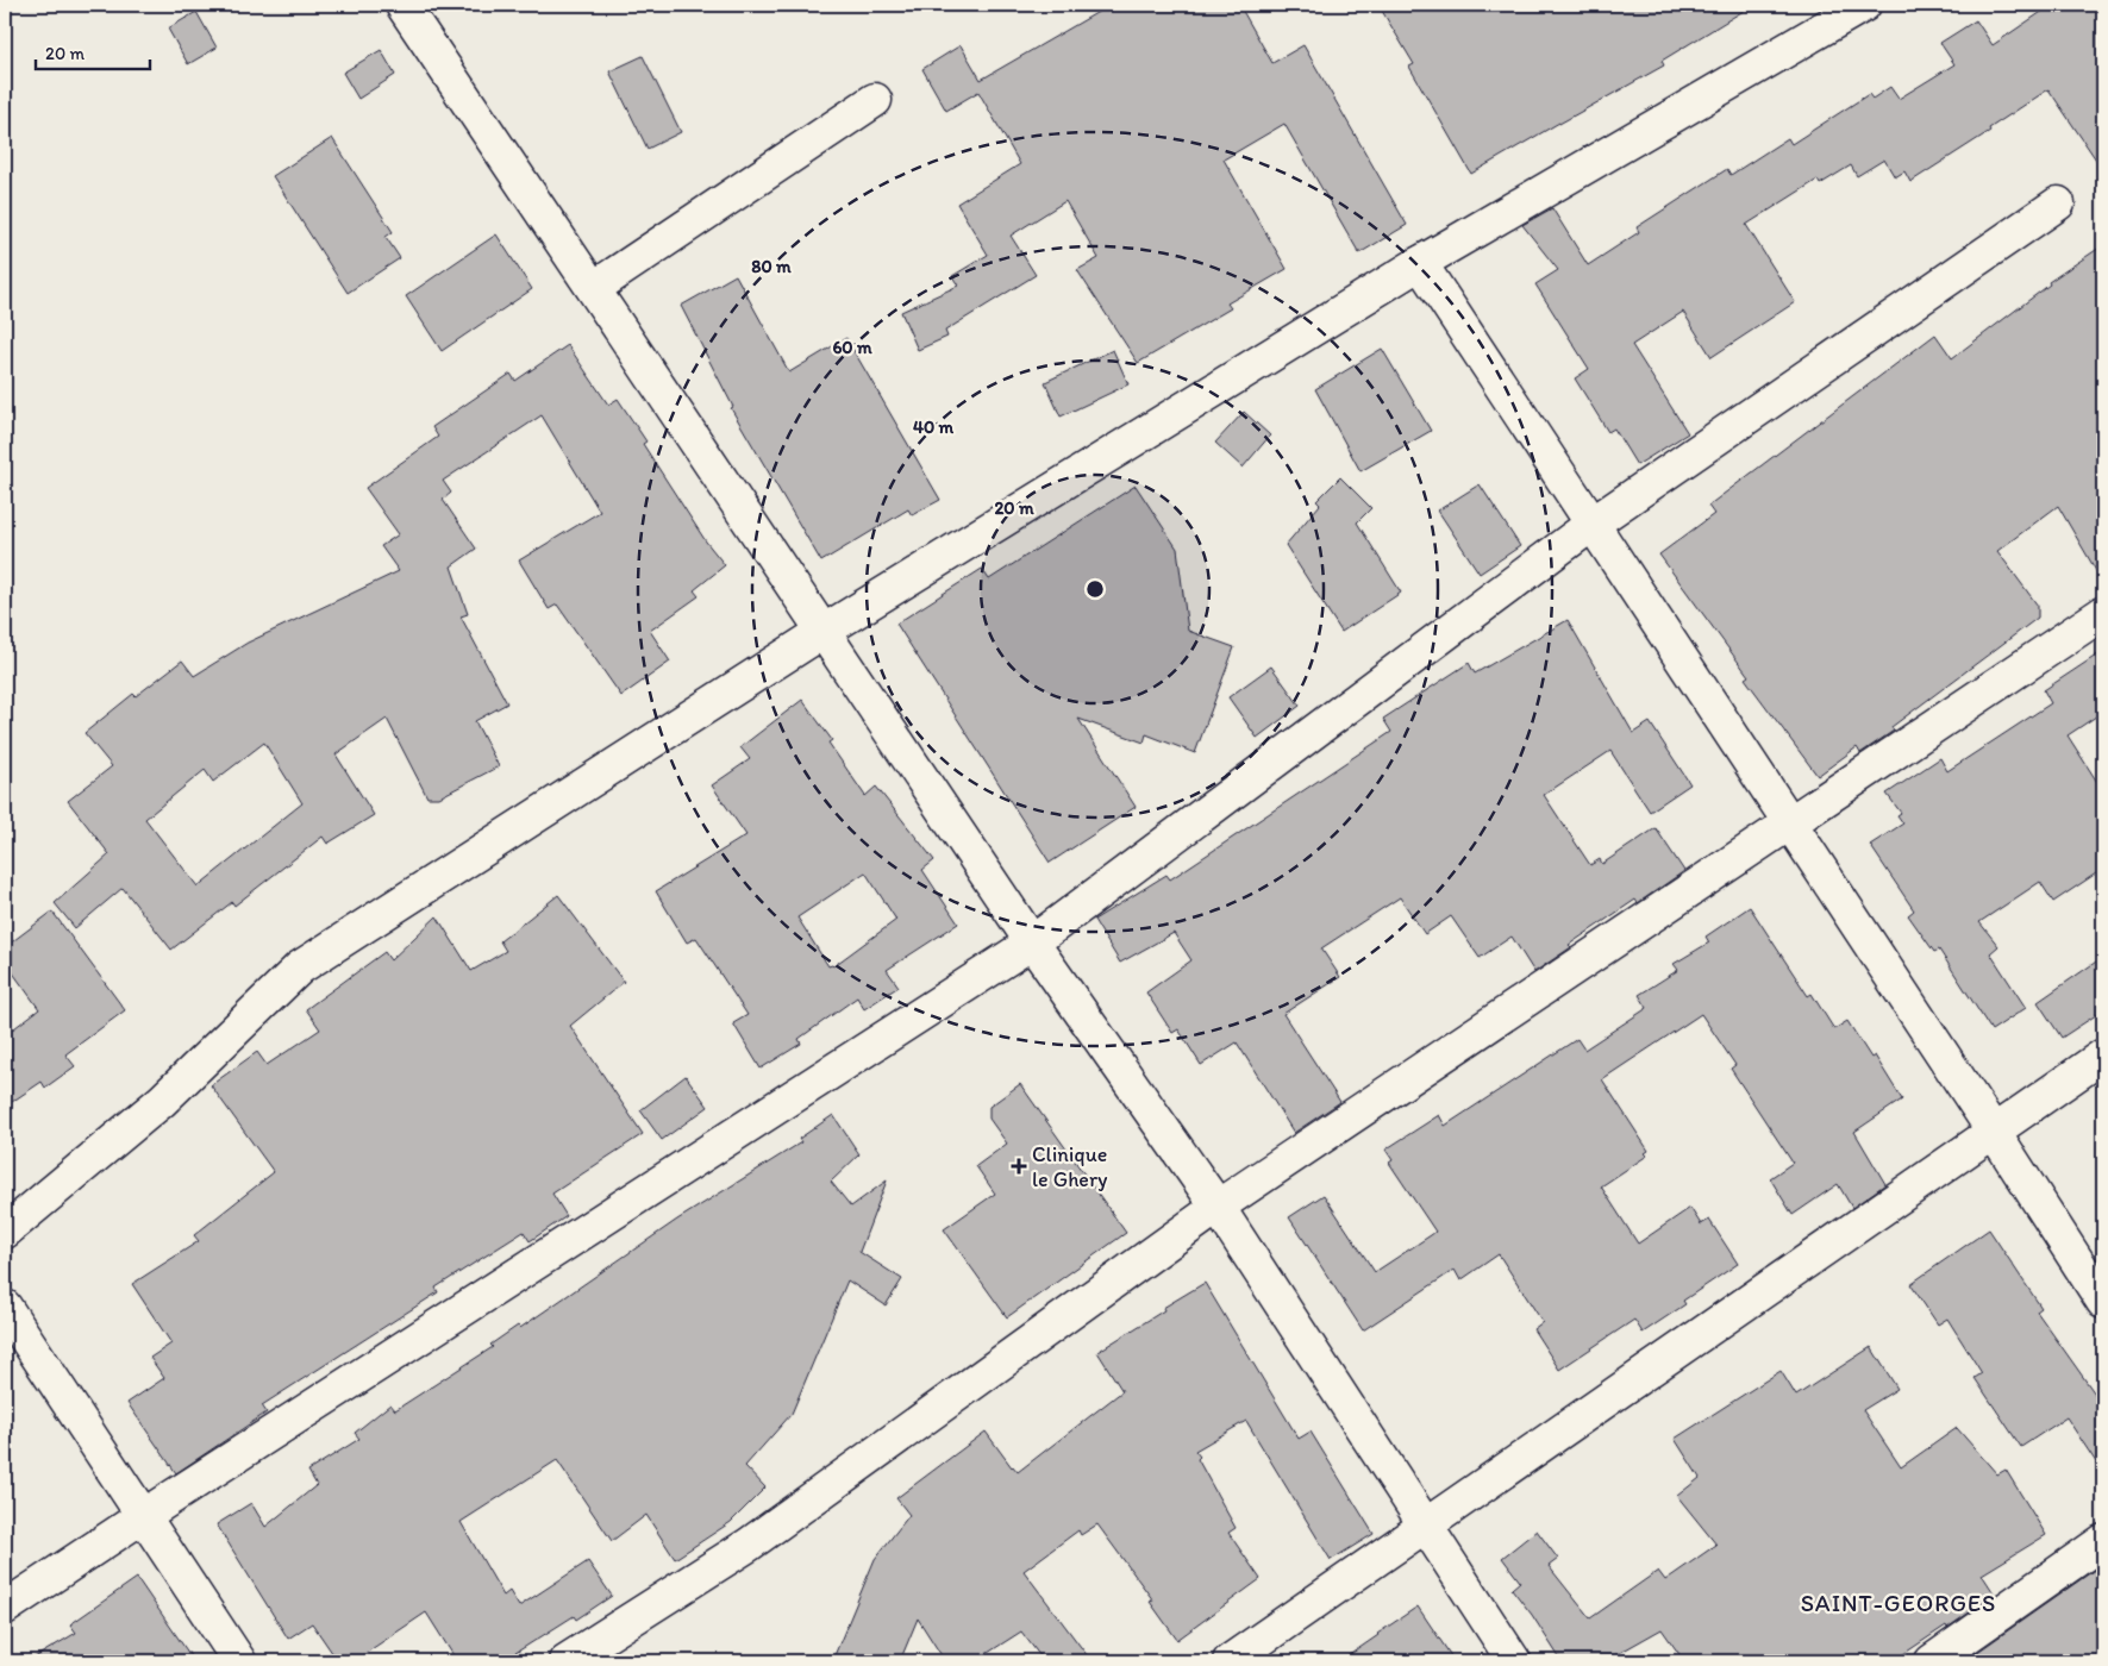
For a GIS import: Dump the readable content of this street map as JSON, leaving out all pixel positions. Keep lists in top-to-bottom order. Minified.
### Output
{"districts":["SAINT-GEORGES"],"places":{"health":["Clinique le Ghery"]},"scale_bar":"20 m","rings":["80 m","60 m","40 m","20 m"]}
